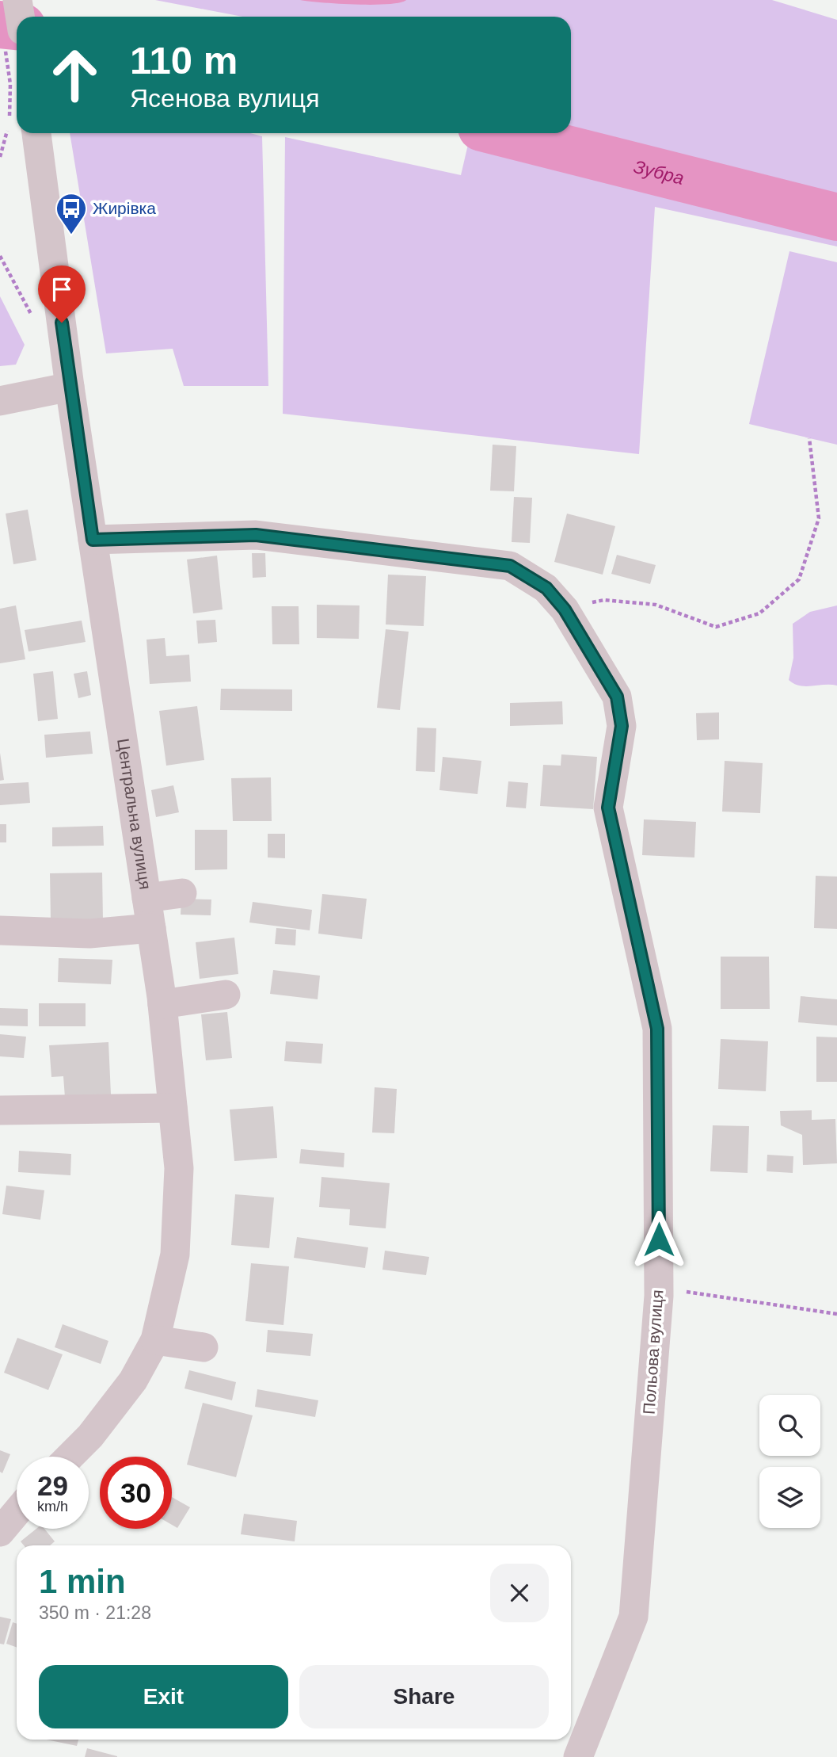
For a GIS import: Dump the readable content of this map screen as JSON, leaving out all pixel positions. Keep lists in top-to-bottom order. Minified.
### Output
{"streets":{"street":["Центральна вулиця","Польова вулиця"]},"water":["Зубра"],"places":{"bus stop":["Жирівка"]},"page":{"turn":["110 m","Ясенова вулиця"],"speed":"29 km/h","limit":"30","heading":["1 min","350 m · 21:28"],"buttons":["Exit","Share"]}}
